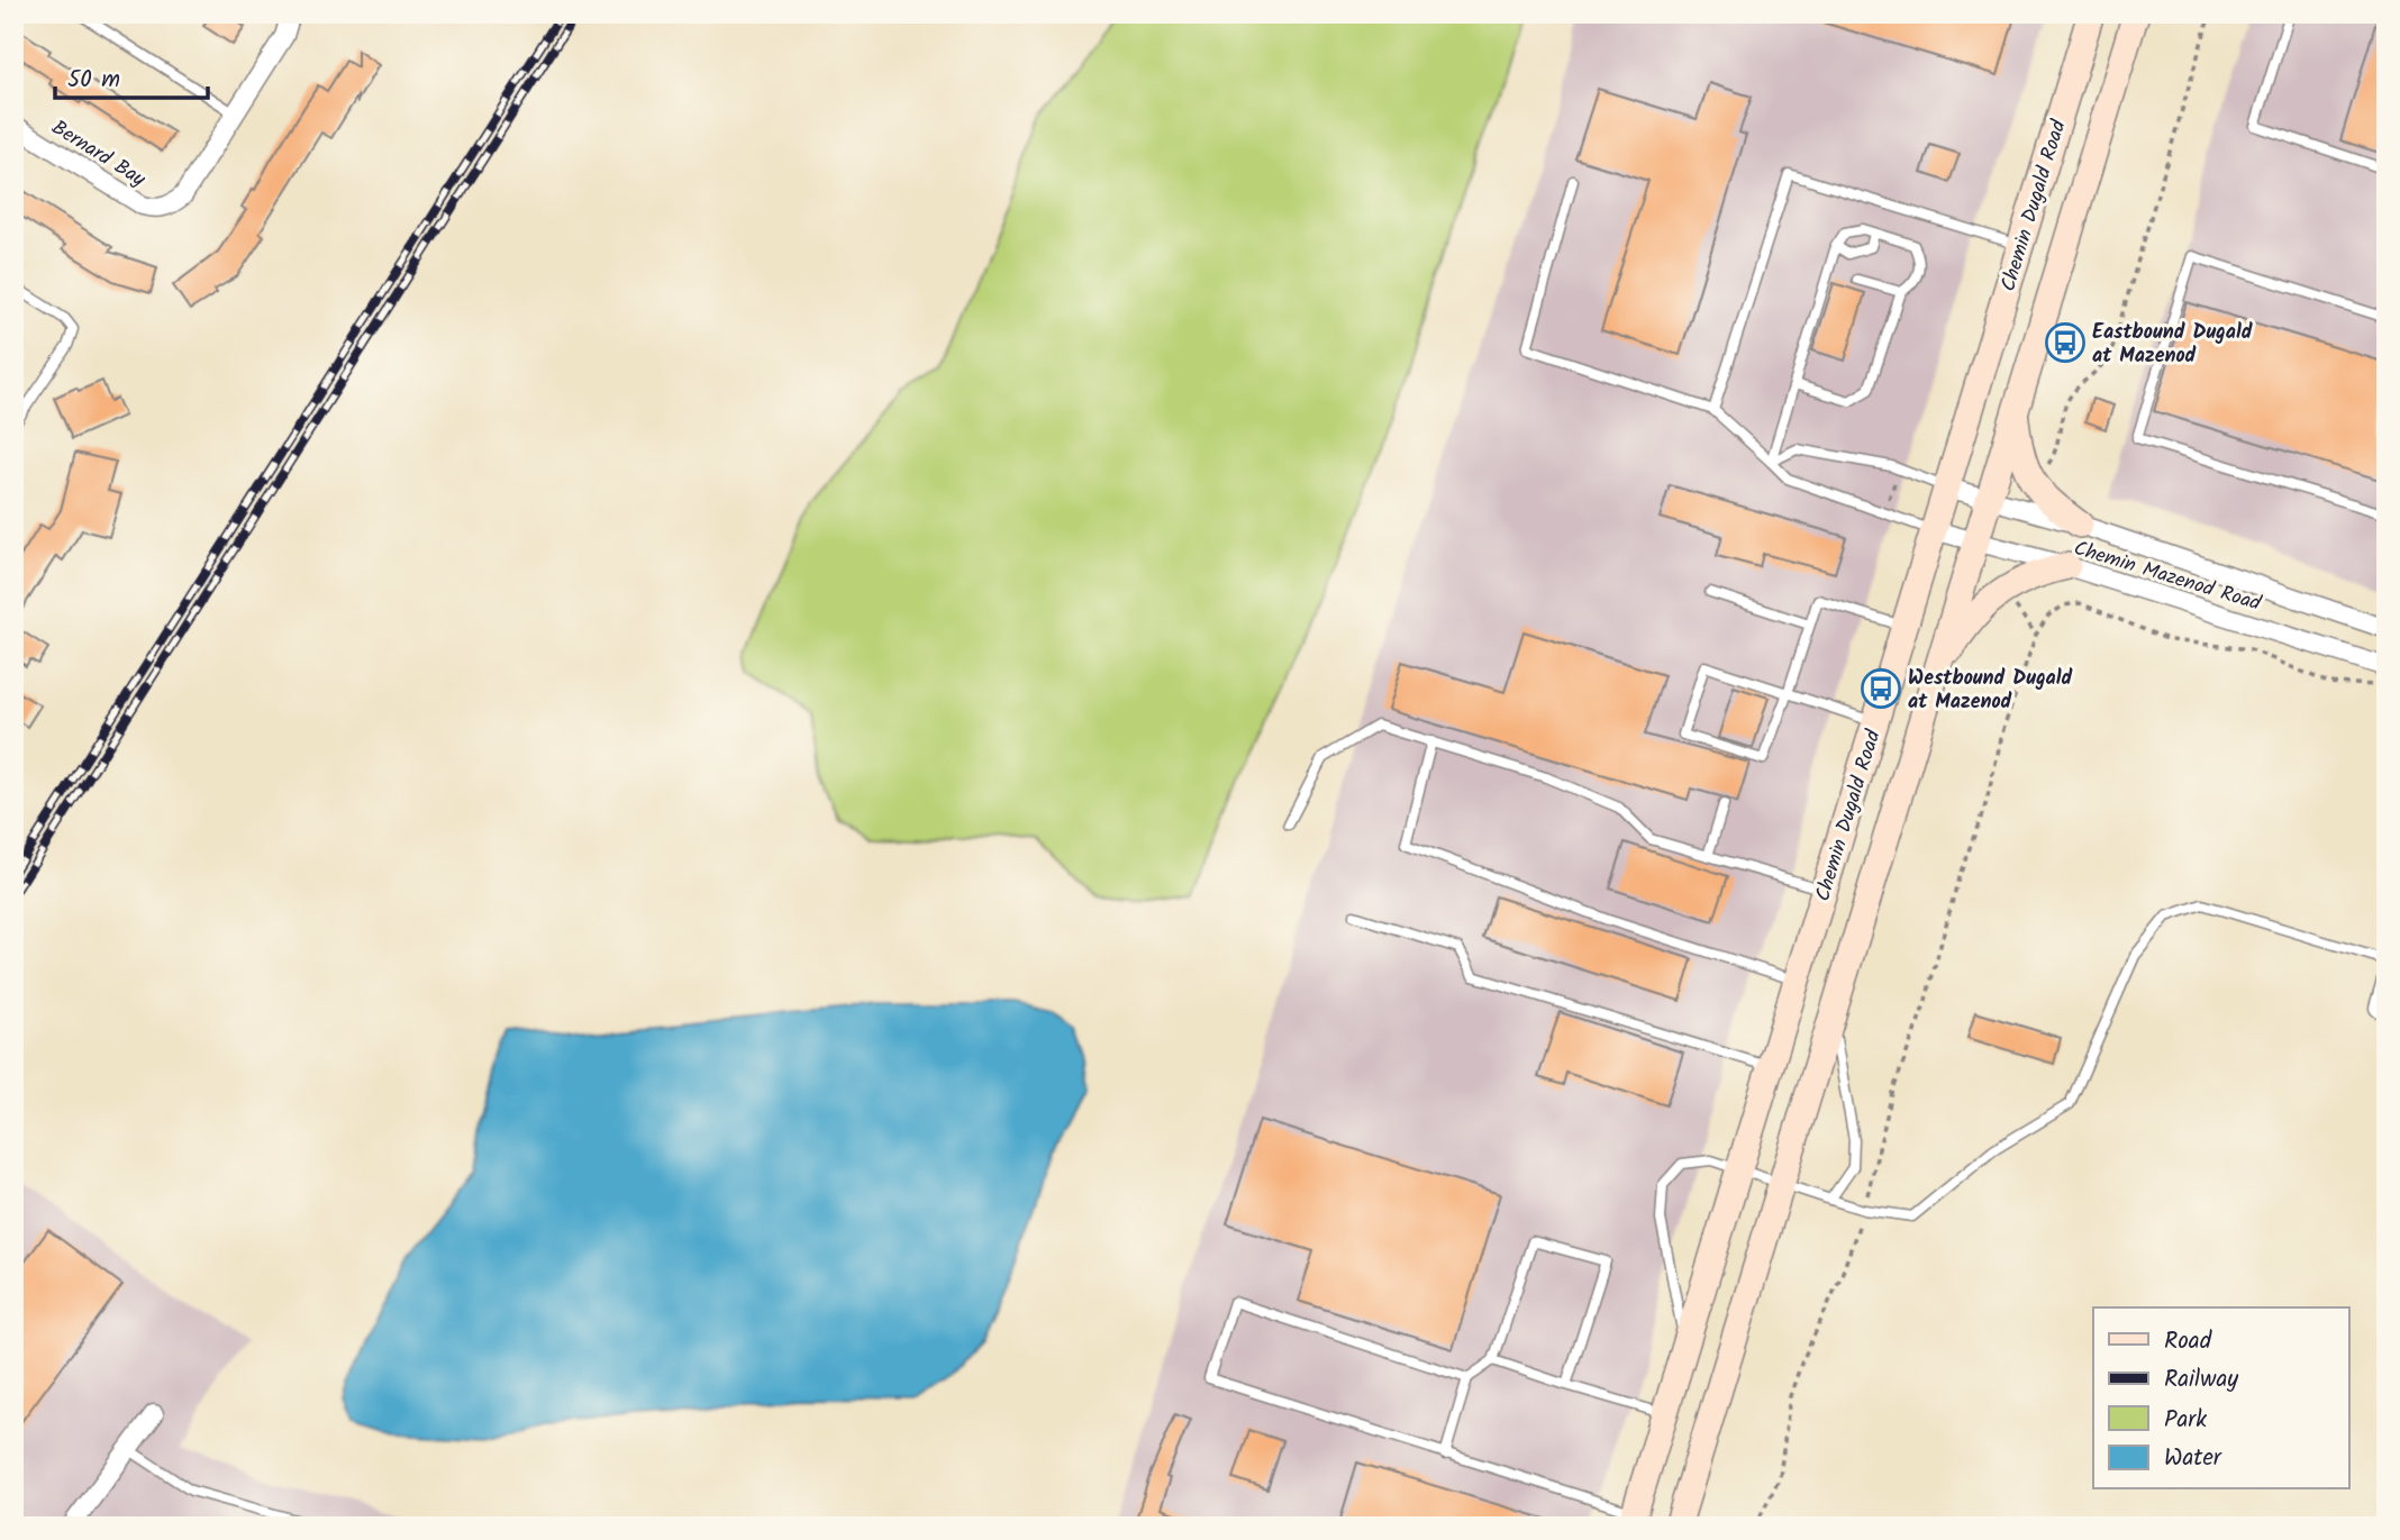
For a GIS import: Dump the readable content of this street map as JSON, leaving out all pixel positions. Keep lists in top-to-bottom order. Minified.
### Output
{"streets":{"main road":["Chemin Dugald Road"],"street":["Bernard Bay","Chemin Mazenod Road"]},"crossings":[["Chemin Dugald Road","Chemin Mazenod Road"]],"places":{"bus stop":["Eastbound Dugald at Mazenod","Westbound Dugald at Mazenod"]},"legend":["Road","Railway","Park","Water"],"scale_bar":"50 m"}
